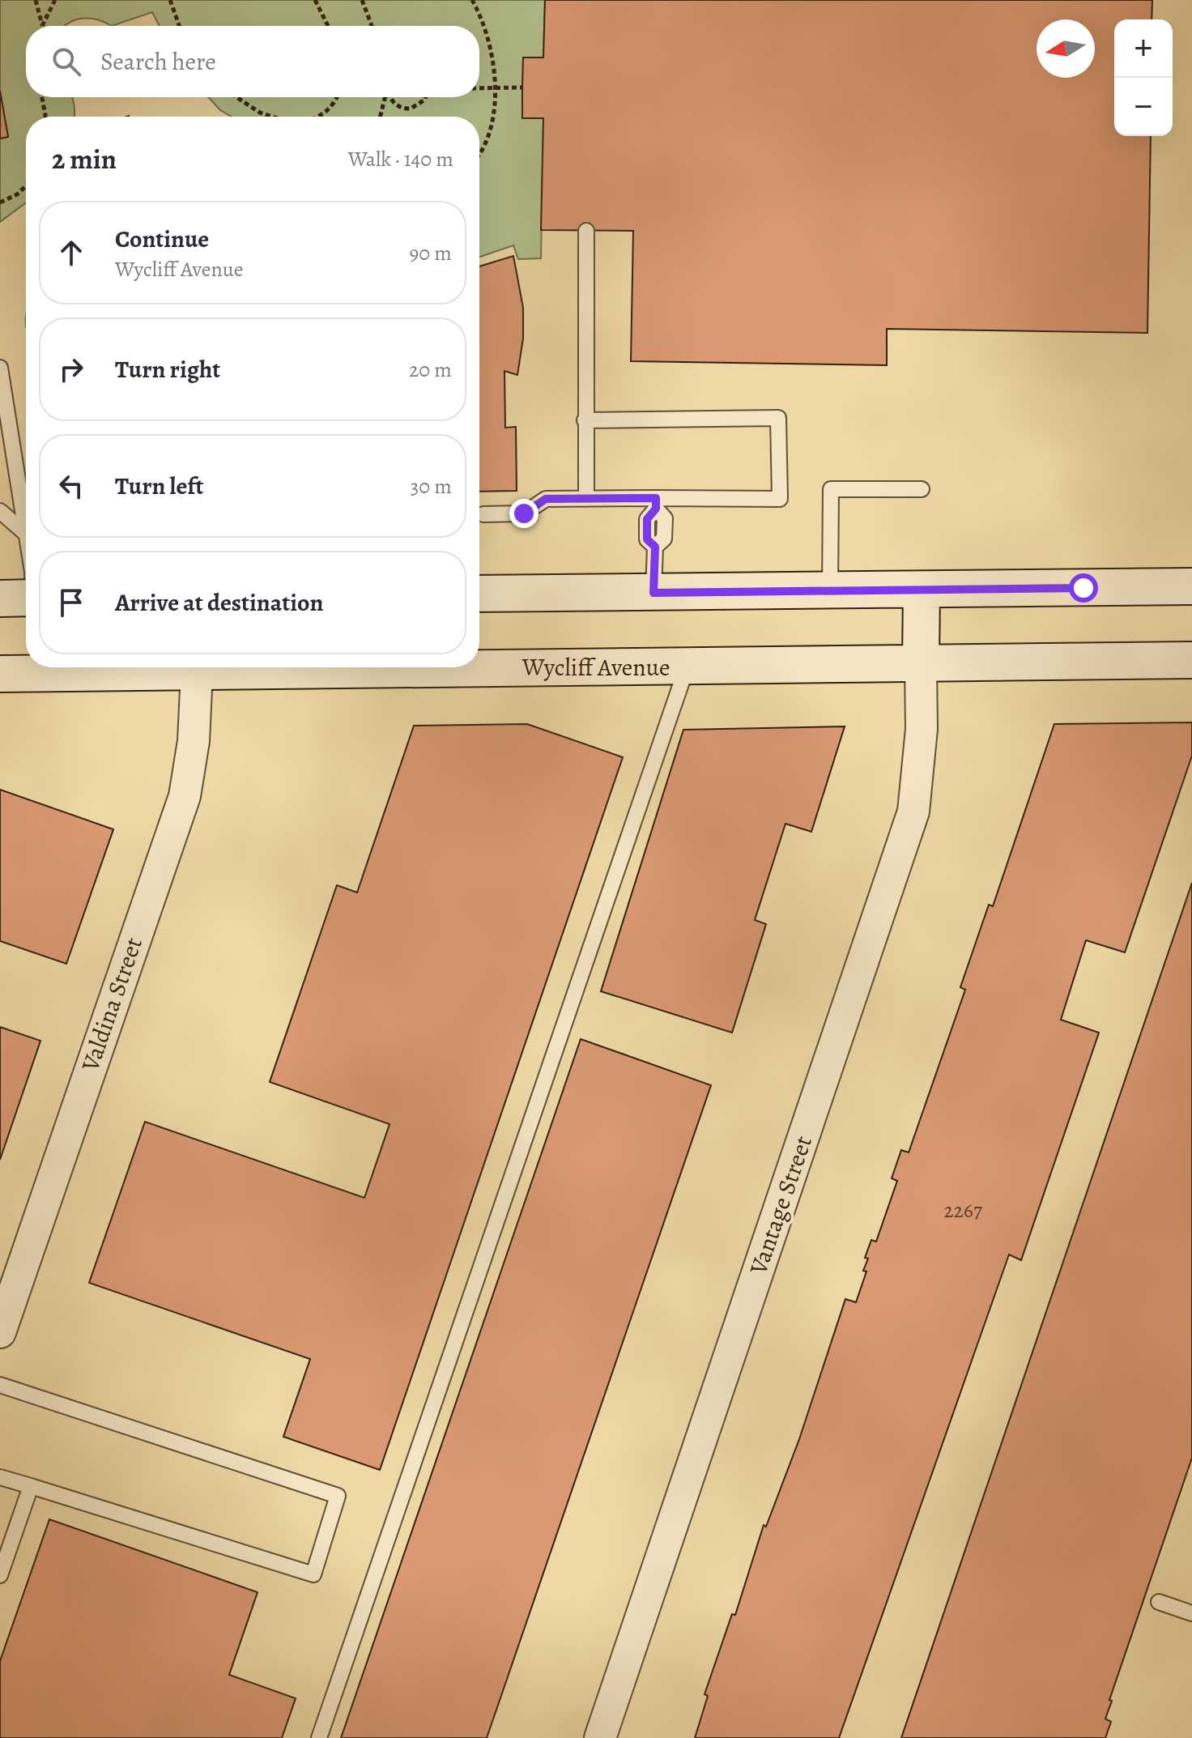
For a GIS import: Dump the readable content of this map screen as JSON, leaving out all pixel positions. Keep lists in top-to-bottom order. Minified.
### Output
{"streets":{"main road":["Wycliff Avenue"],"street":["Valdina Street","Vantage Street"]},"crossings":[["Wycliff Avenue","Vantage Street"]],"house_numbers":["2267"],"north":"left","page":{"map_buttons":["+","−"],"search":"Search here","heading":["2 min","Walk · 140 m"],"list":[["Continue","Wycliff Avenue","90 m"],["Turn right","20 m"],["Turn left","30 m"],"Arrive at destination"]}}
